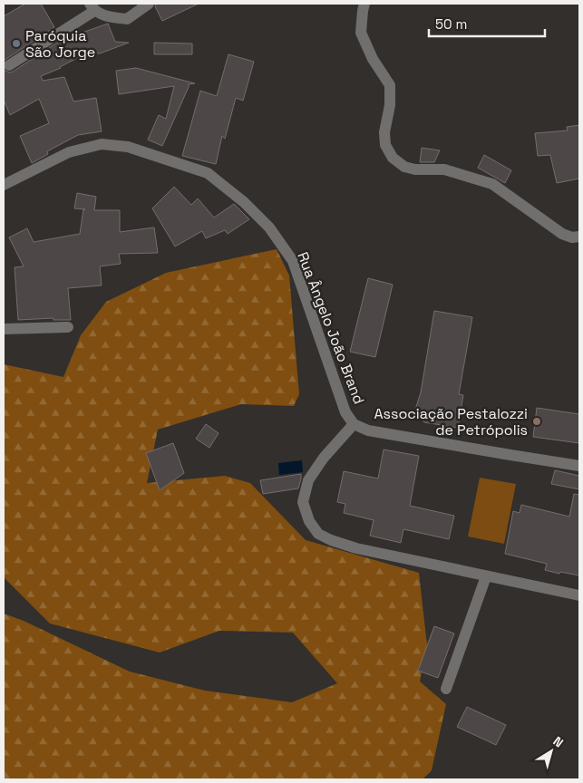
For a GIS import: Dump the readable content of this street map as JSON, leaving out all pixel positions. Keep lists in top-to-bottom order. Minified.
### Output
{"streets":{"street":["Rua Ângelo João Brand"]},"places":["Paróquia São Jorge","Associação Pestalozzi de Petrópolis"],"scale_bar":"50 m","north":"top right"}
